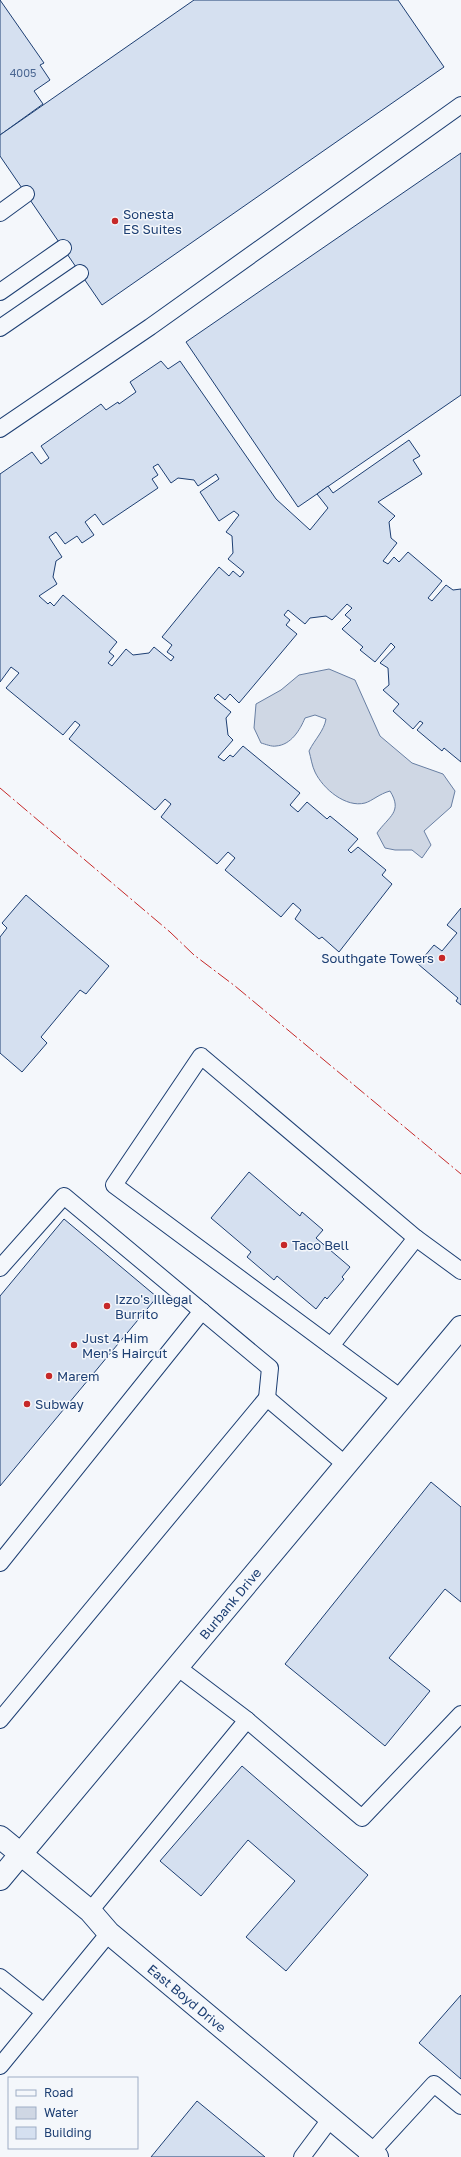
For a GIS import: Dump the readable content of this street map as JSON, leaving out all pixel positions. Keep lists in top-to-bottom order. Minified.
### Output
{"streets":{"main road":["Burbank Drive","East Boyd Drive"]},"crossings":[["Burbank Drive","East Boyd Drive"]],"places":["Sonesta ES Suites","Southgate Towers","Taco Bell","Izzo's Illegal Burrito","Just 4 Him Men's Haircut","Marem","Subway"],"house_numbers":["4005"],"legend":["Road","Water","Building"]}
